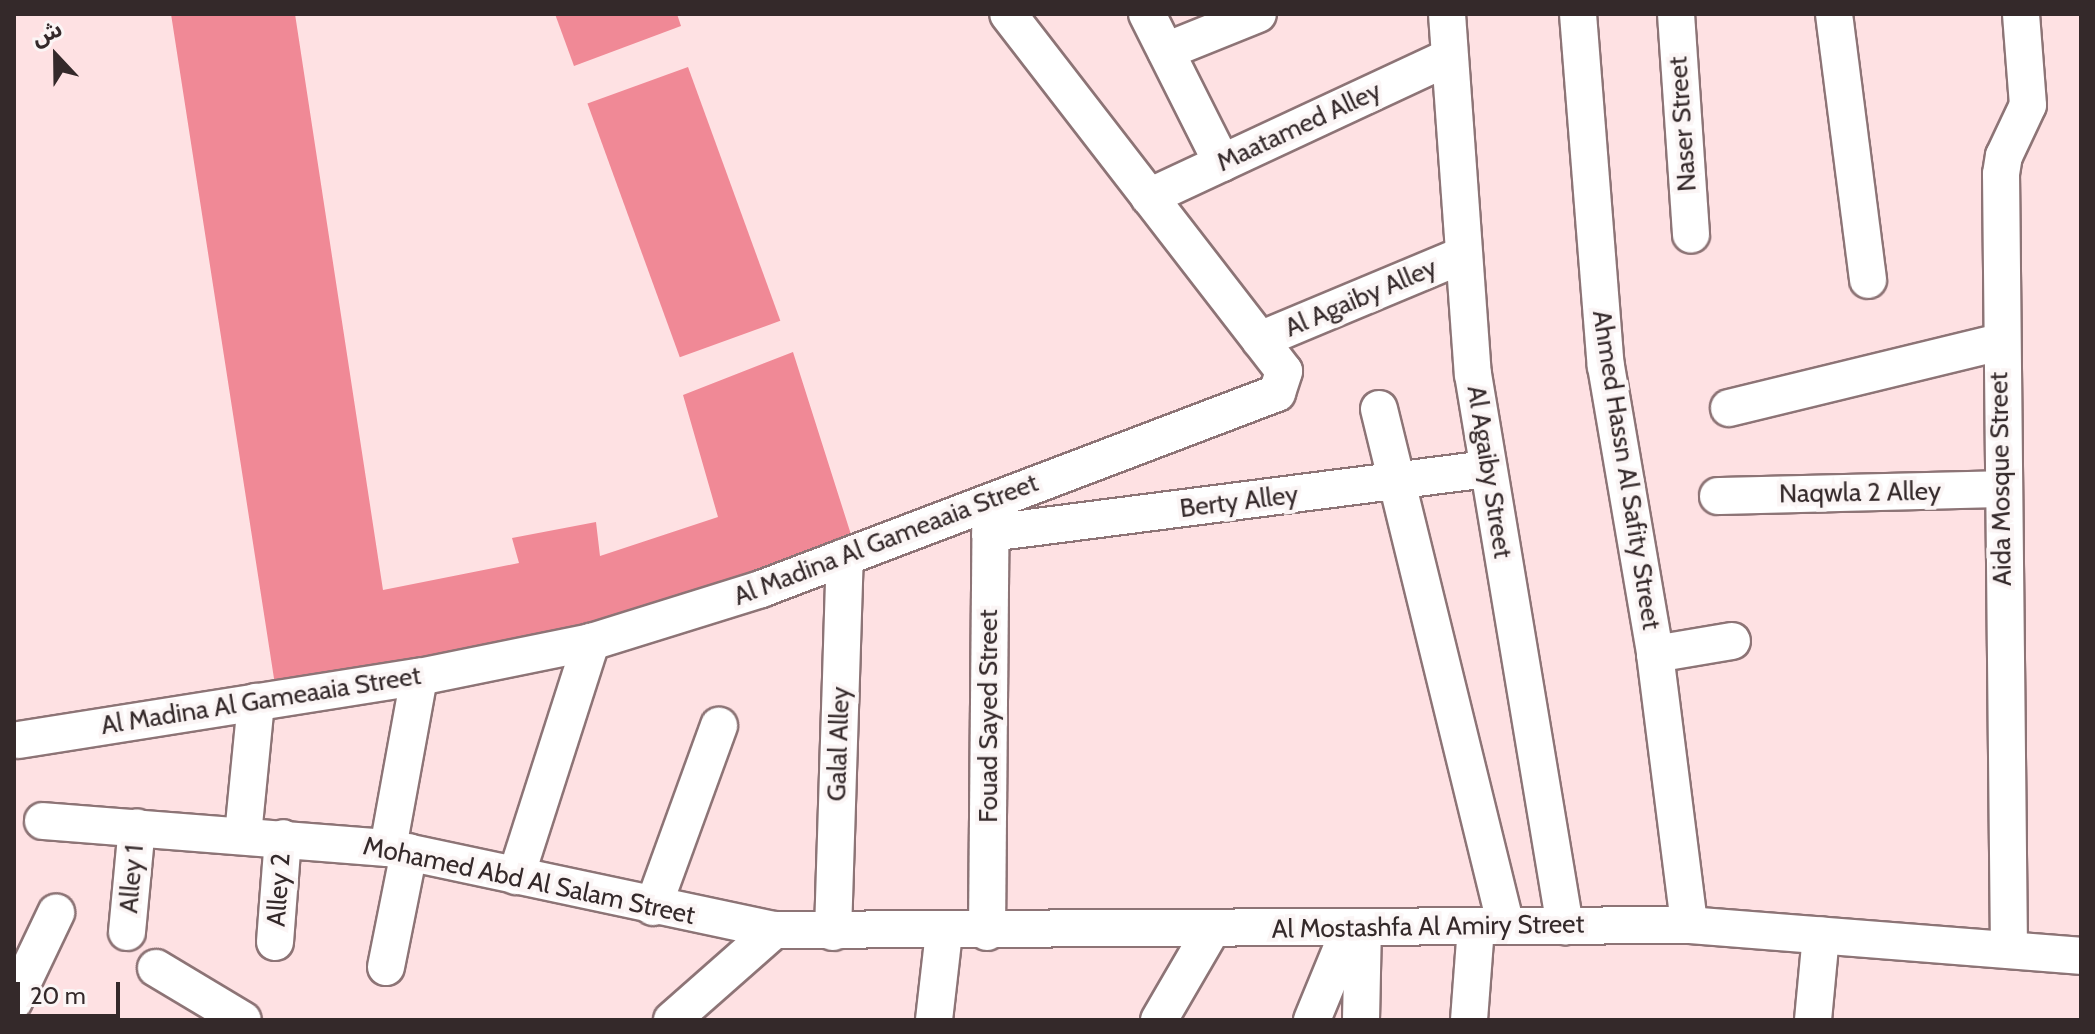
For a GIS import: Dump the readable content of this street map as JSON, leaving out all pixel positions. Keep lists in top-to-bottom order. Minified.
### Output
{"streets":{"street":["Naser Street","Maatamed Alley","Al Agaiby Alley","Ahmed Hassn Al Safity Street","Al Agaiby Street","Aida Mosque Street","Naqwla 2 Alley","Berty Alley","Al Madina Al Gameaaia Street","Fouad Sayed Street","Galal Alley","Alley 1","Mohamed Abd Al Salam Street","Alley 2","Al Mostashfa Al Amiry Street"]},"crossings":[["Maatamed Alley","Al Agaiby Street"],["Maatamed Alley","Al Madina Al Gameaaia Street"],["Al Agaiby Alley","Al Agaiby Street"],["Al Agaiby Alley","Al Madina Al Gameaaia Street"],["Ahmed Hassn Al Safity Street","Al Mostashfa Al Amiry Street"],["Al Agaiby Street","Berty Alley"],["Al Agaiby Street","Al Mostashfa Al Amiry Street"],["Aida Mosque Street","Naqwla 2 Alley"],["Aida Mosque Street","Al Mostashfa Al Amiry Street"],["Berty Alley","Al Madina Al Gameaaia Street"],["Berty Alley","Fouad Sayed Street"],["Al Madina Al Gameaaia Street","Fouad Sayed Street"],["Al Madina Al Gameaaia Street","Galal Alley"],["Fouad Sayed Street","Al Mostashfa Al Amiry Street"],["Galal Alley","Al Mostashfa Al Amiry Street"],["Alley 1","Mohamed Abd Al Salam Street"],["Mohamed Abd Al Salam Street","Alley 2"],["Mohamed Abd Al Salam Street","Al Mostashfa Al Amiry Street"]],"scale_bar":"20 m","north":"top"}
